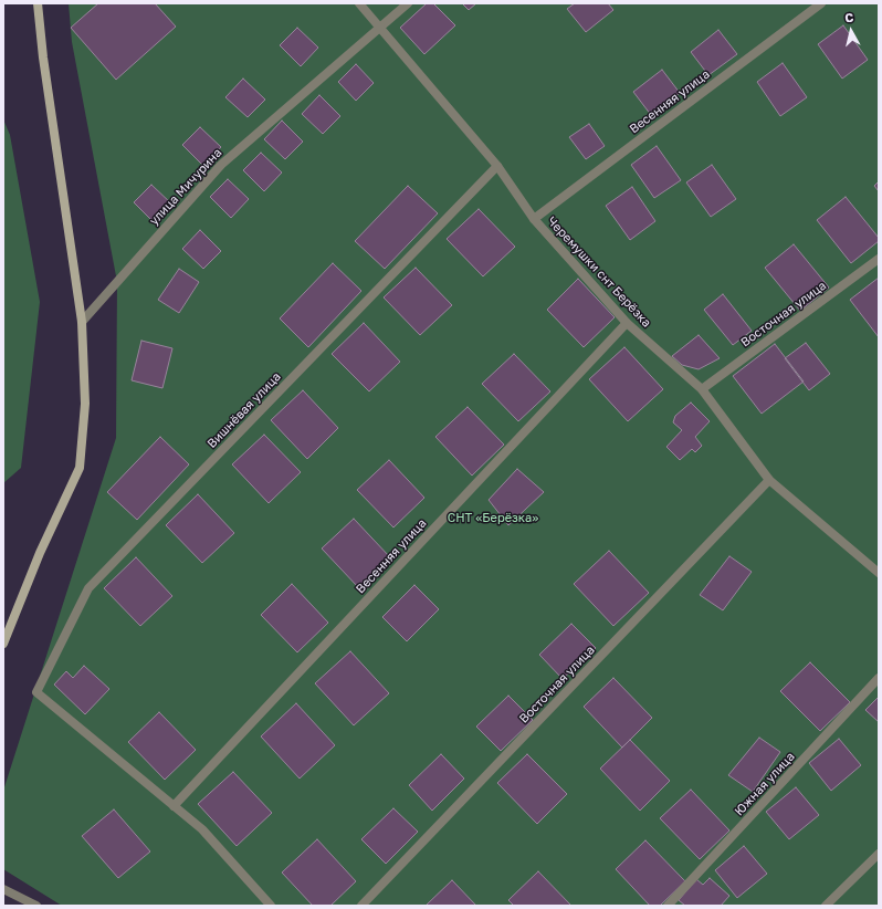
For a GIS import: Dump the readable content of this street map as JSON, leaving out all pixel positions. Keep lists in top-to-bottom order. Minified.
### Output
{"streets":{"street":["Весенняя улица","улица Мичурина","Черемушки снт Берёзка","Восточная улица","Вишнёвая улица","Южная улица"]},"crossings":[["Весенняя улица","Черемушки снт Берёзка"],["Весенняя улица","Вишнёвая улица"],["улица Мичурина","Черемушки снт Берёзка"],["Черемушки снт Берёзка","Восточная улица"],["Черемушки снт Берёзка","Вишнёвая улица"]],"parks":["СНТ «Берёзка»"],"north":"top"}
